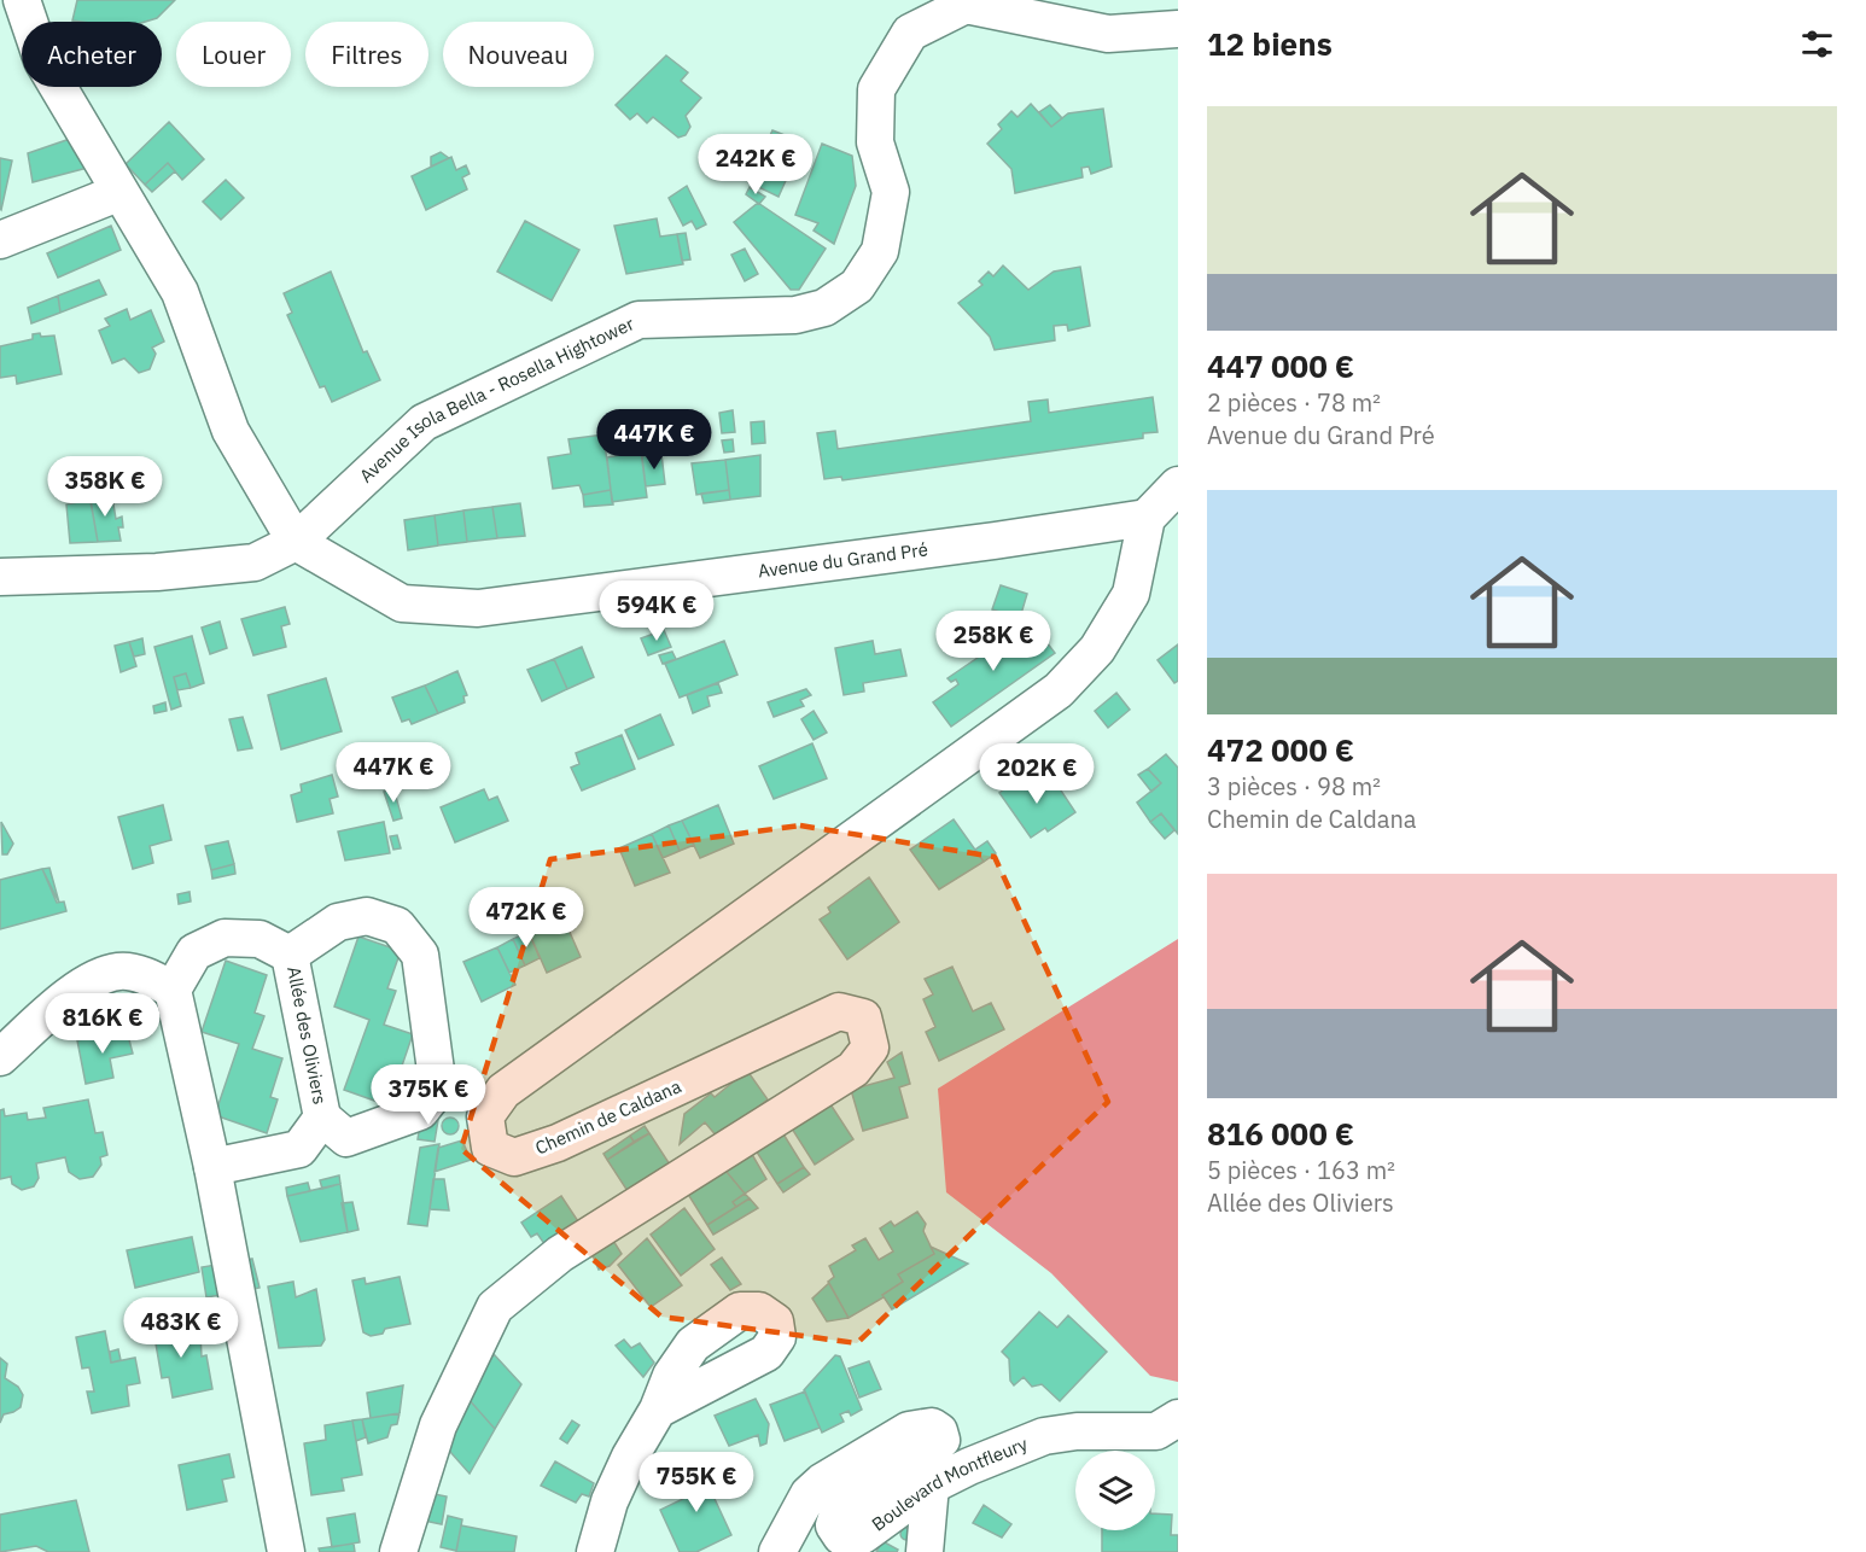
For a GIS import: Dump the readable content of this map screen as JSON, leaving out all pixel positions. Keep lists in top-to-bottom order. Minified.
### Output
{"streets":{"street":["Avenue Isola Bella - Rosella Hightower","Avenue du Grand Pré","Allée des Oliviers","Chemin de Caldana","Boulevard Montfleury"]},"crossings":[["Avenue Isola Bella - Rosella Hightower","Avenue du Grand Pré"]],"page":{"heading":"12 biens","chip":["Acheter","Louer","Filtres","Nouveau"],"list":[{"name":"447 000 €","note":"2 pièces · 78 m² · Avenue du Grand Pré"},{"name":"472 000 €","note":"3 pièces · 98 m² · Chemin de Caldana"},{"name":"816 000 €","note":"5 pièces · 163 m² · Allée des Oliviers"}],"price":["242K €","447K €","358K €","594K €","258K €","447K €","202K €","472K €","816K €","375K €","483K €","755K €"]}}
